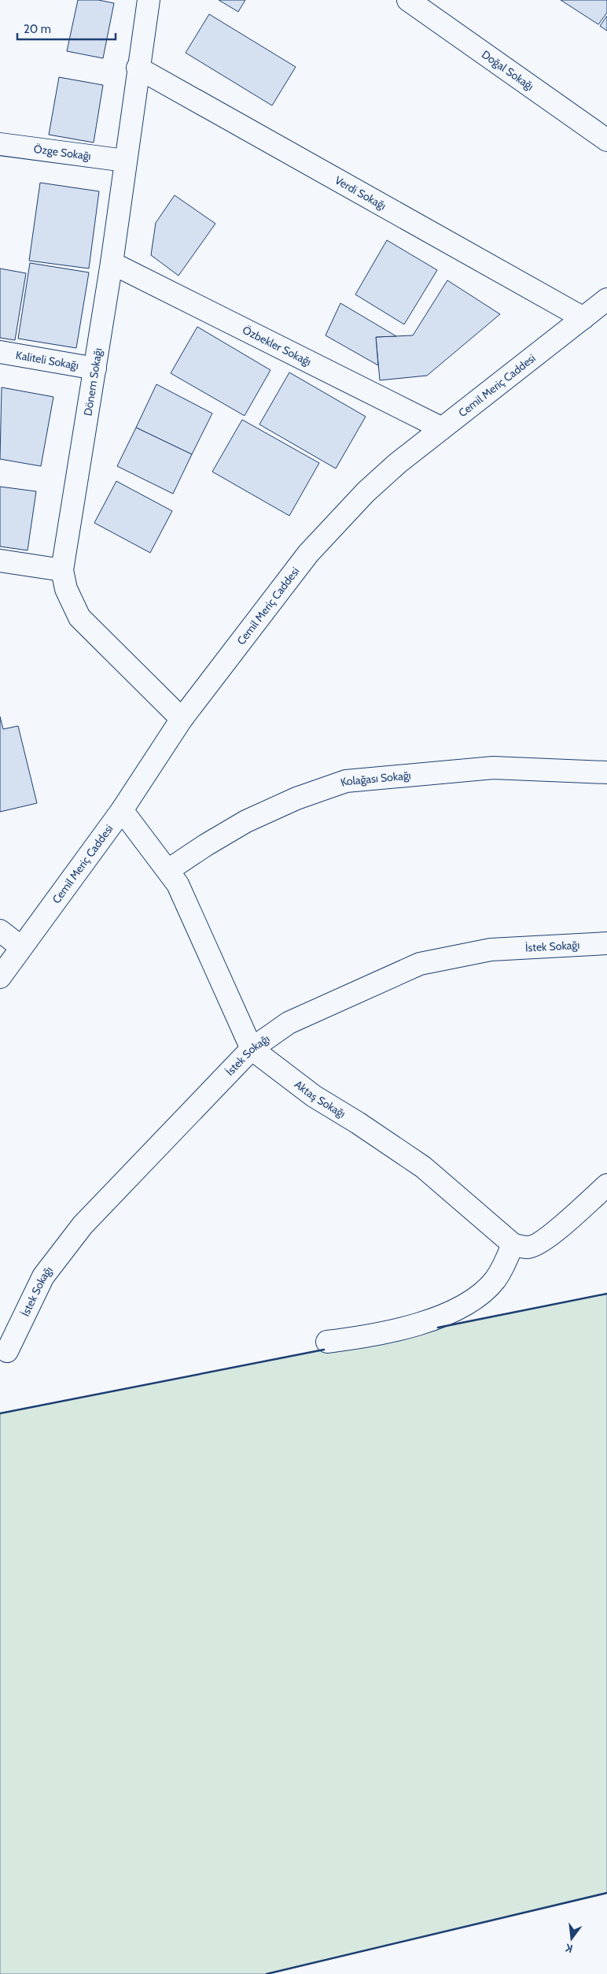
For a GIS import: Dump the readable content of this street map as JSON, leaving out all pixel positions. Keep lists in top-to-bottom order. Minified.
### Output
{"streets":{"street":["Doğal Sokağı","Özge Sokağı","Verdi Sokağı","Özbekler Sokağı","Kaliteli Sokağı","Dönem Sokağı","Cemil Meriç Caddesi","Kolağası Sokağı","İstek Sokağı","Aktaş Sokağı"]},"crossings":[["Özge Sokağı","Dönem Sokağı"],["Verdi Sokağı","Dönem Sokağı"],["Verdi Sokağı","Cemil Meriç Caddesi"],["Özbekler Sokağı","Dönem Sokağı"],["Özbekler Sokağı","Cemil Meriç Caddesi"],["Kaliteli Sokağı","Dönem Sokağı"],["Dönem Sokağı","Cemil Meriç Caddesi"],["Cemil Meriç Caddesi","Aktaş Sokağı"],["Kolağası Sokağı","Aktaş Sokağı"],["İstek Sokağı","Aktaş Sokağı"]],"scale_bar":"20 m","north":"bottom"}
